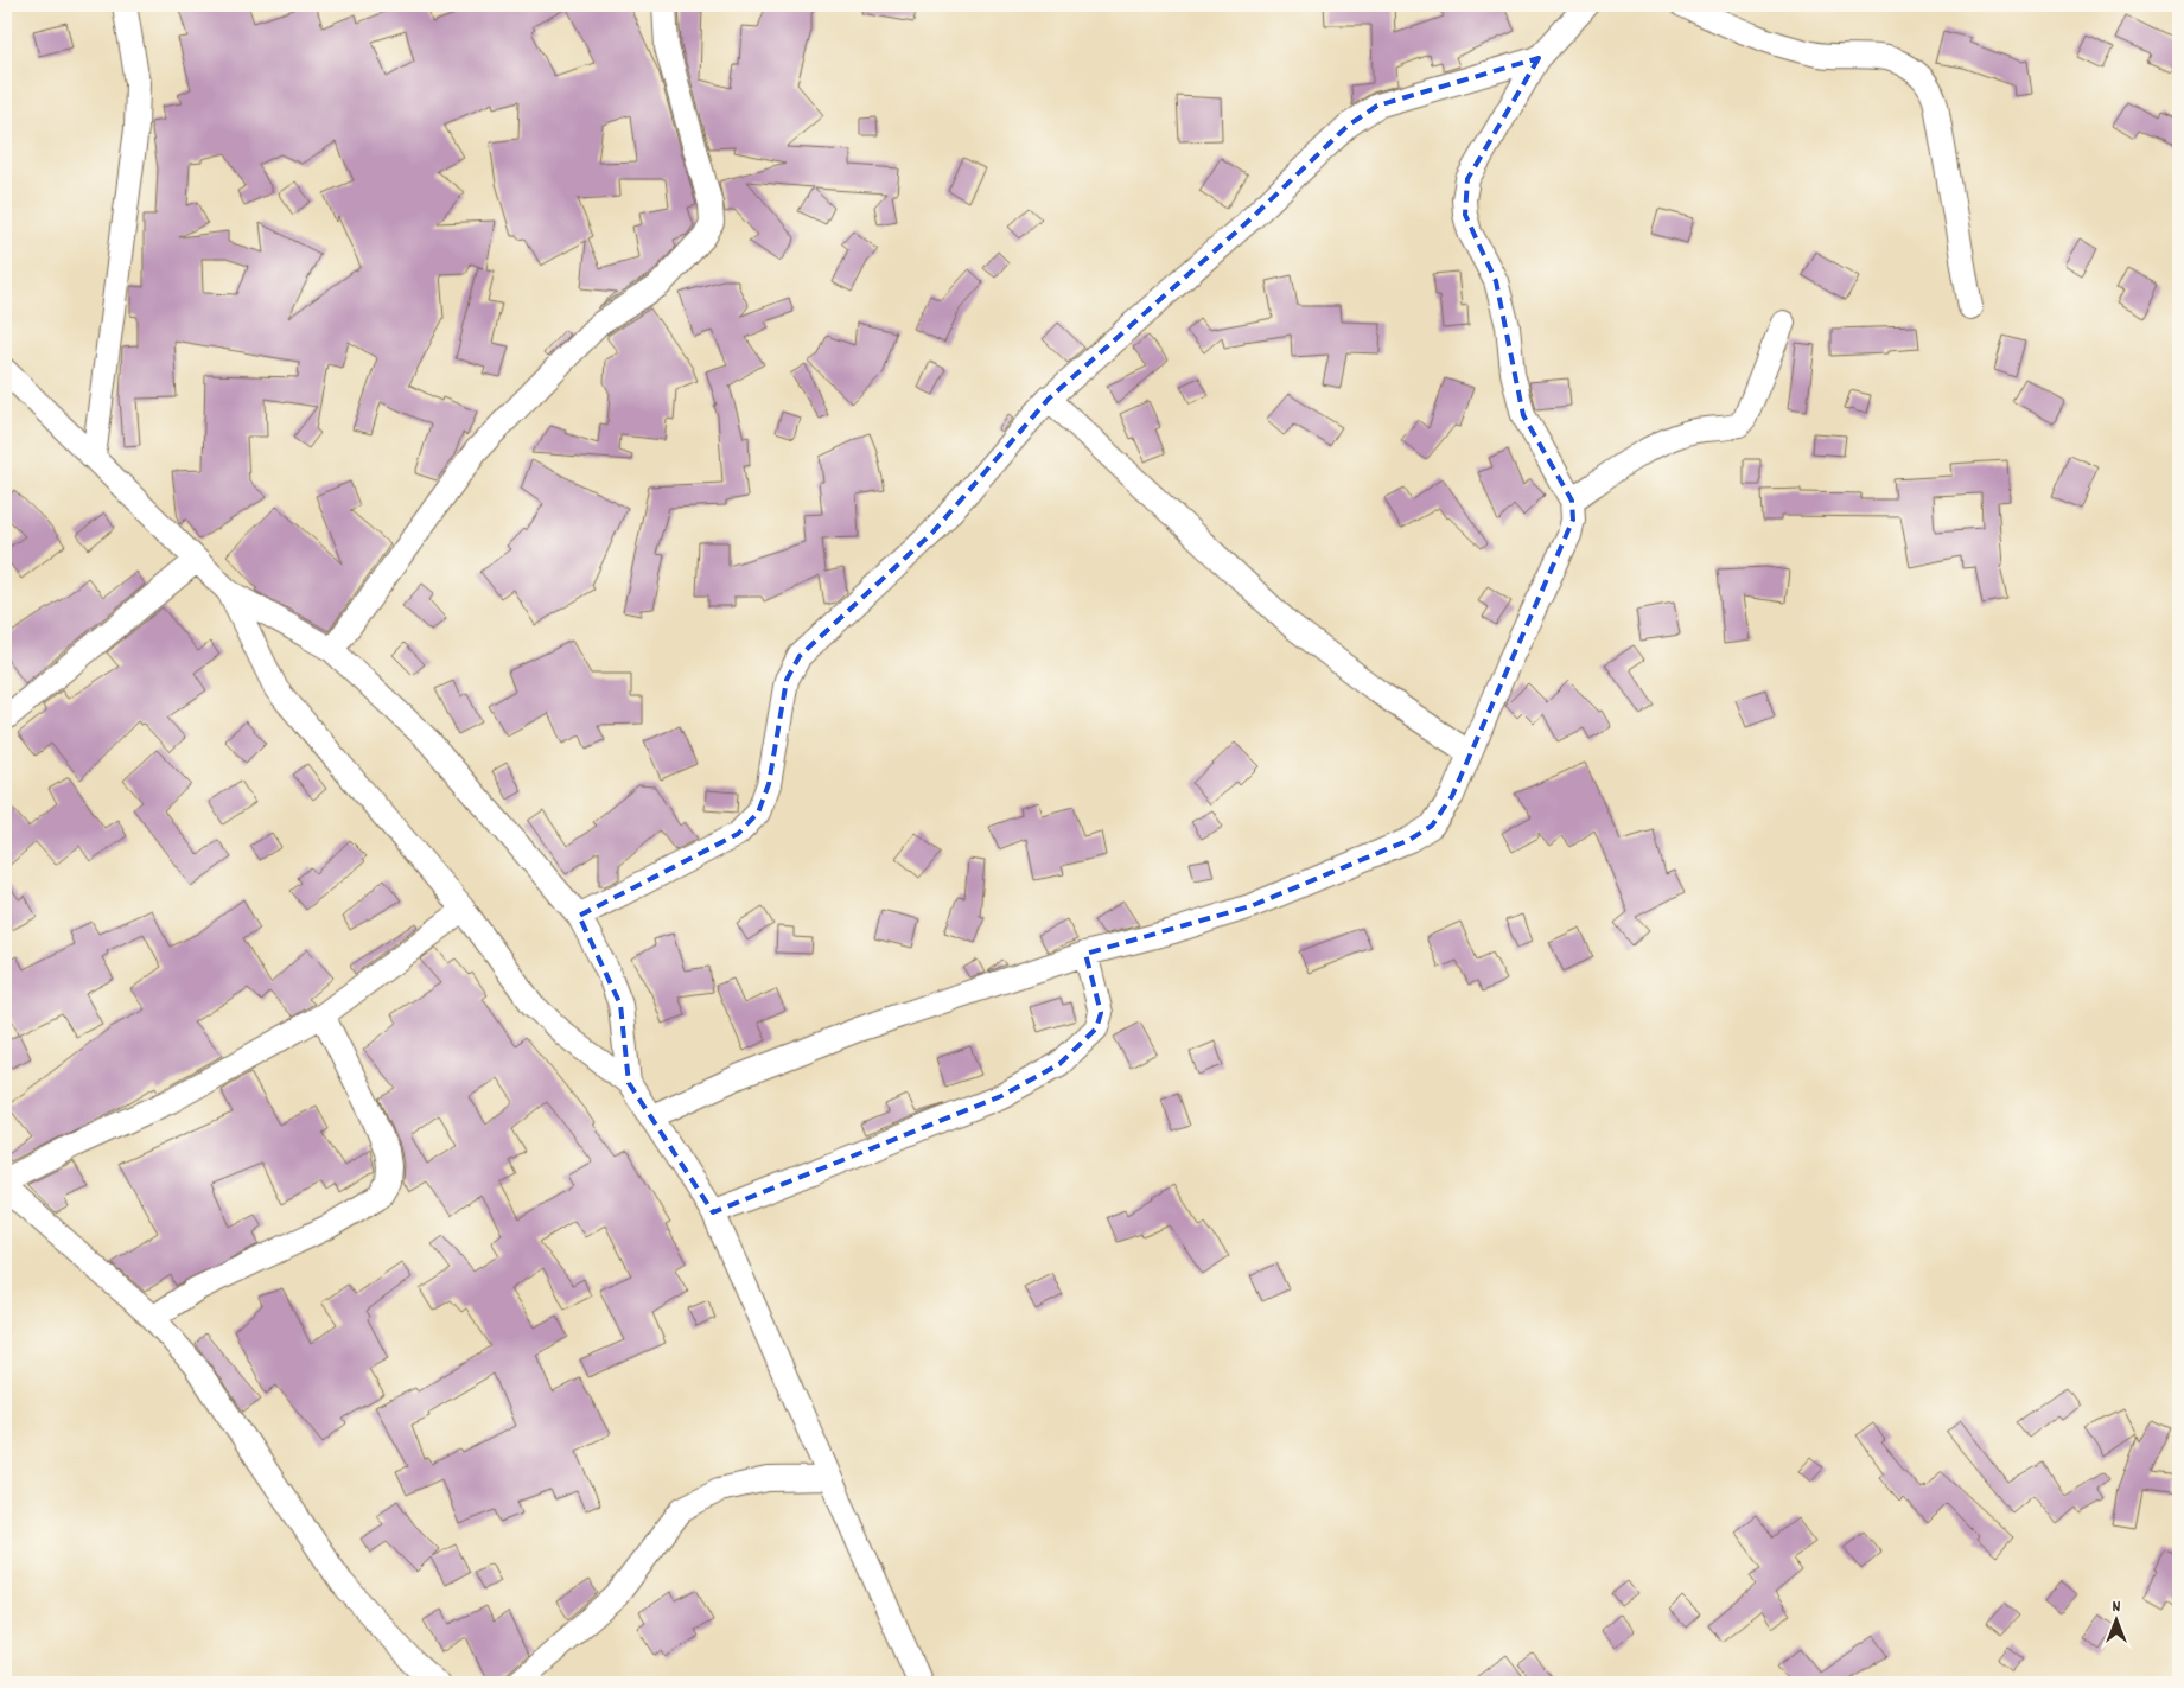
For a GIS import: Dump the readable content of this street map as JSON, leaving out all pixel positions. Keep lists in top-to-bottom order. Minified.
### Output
{"north":"top"}
